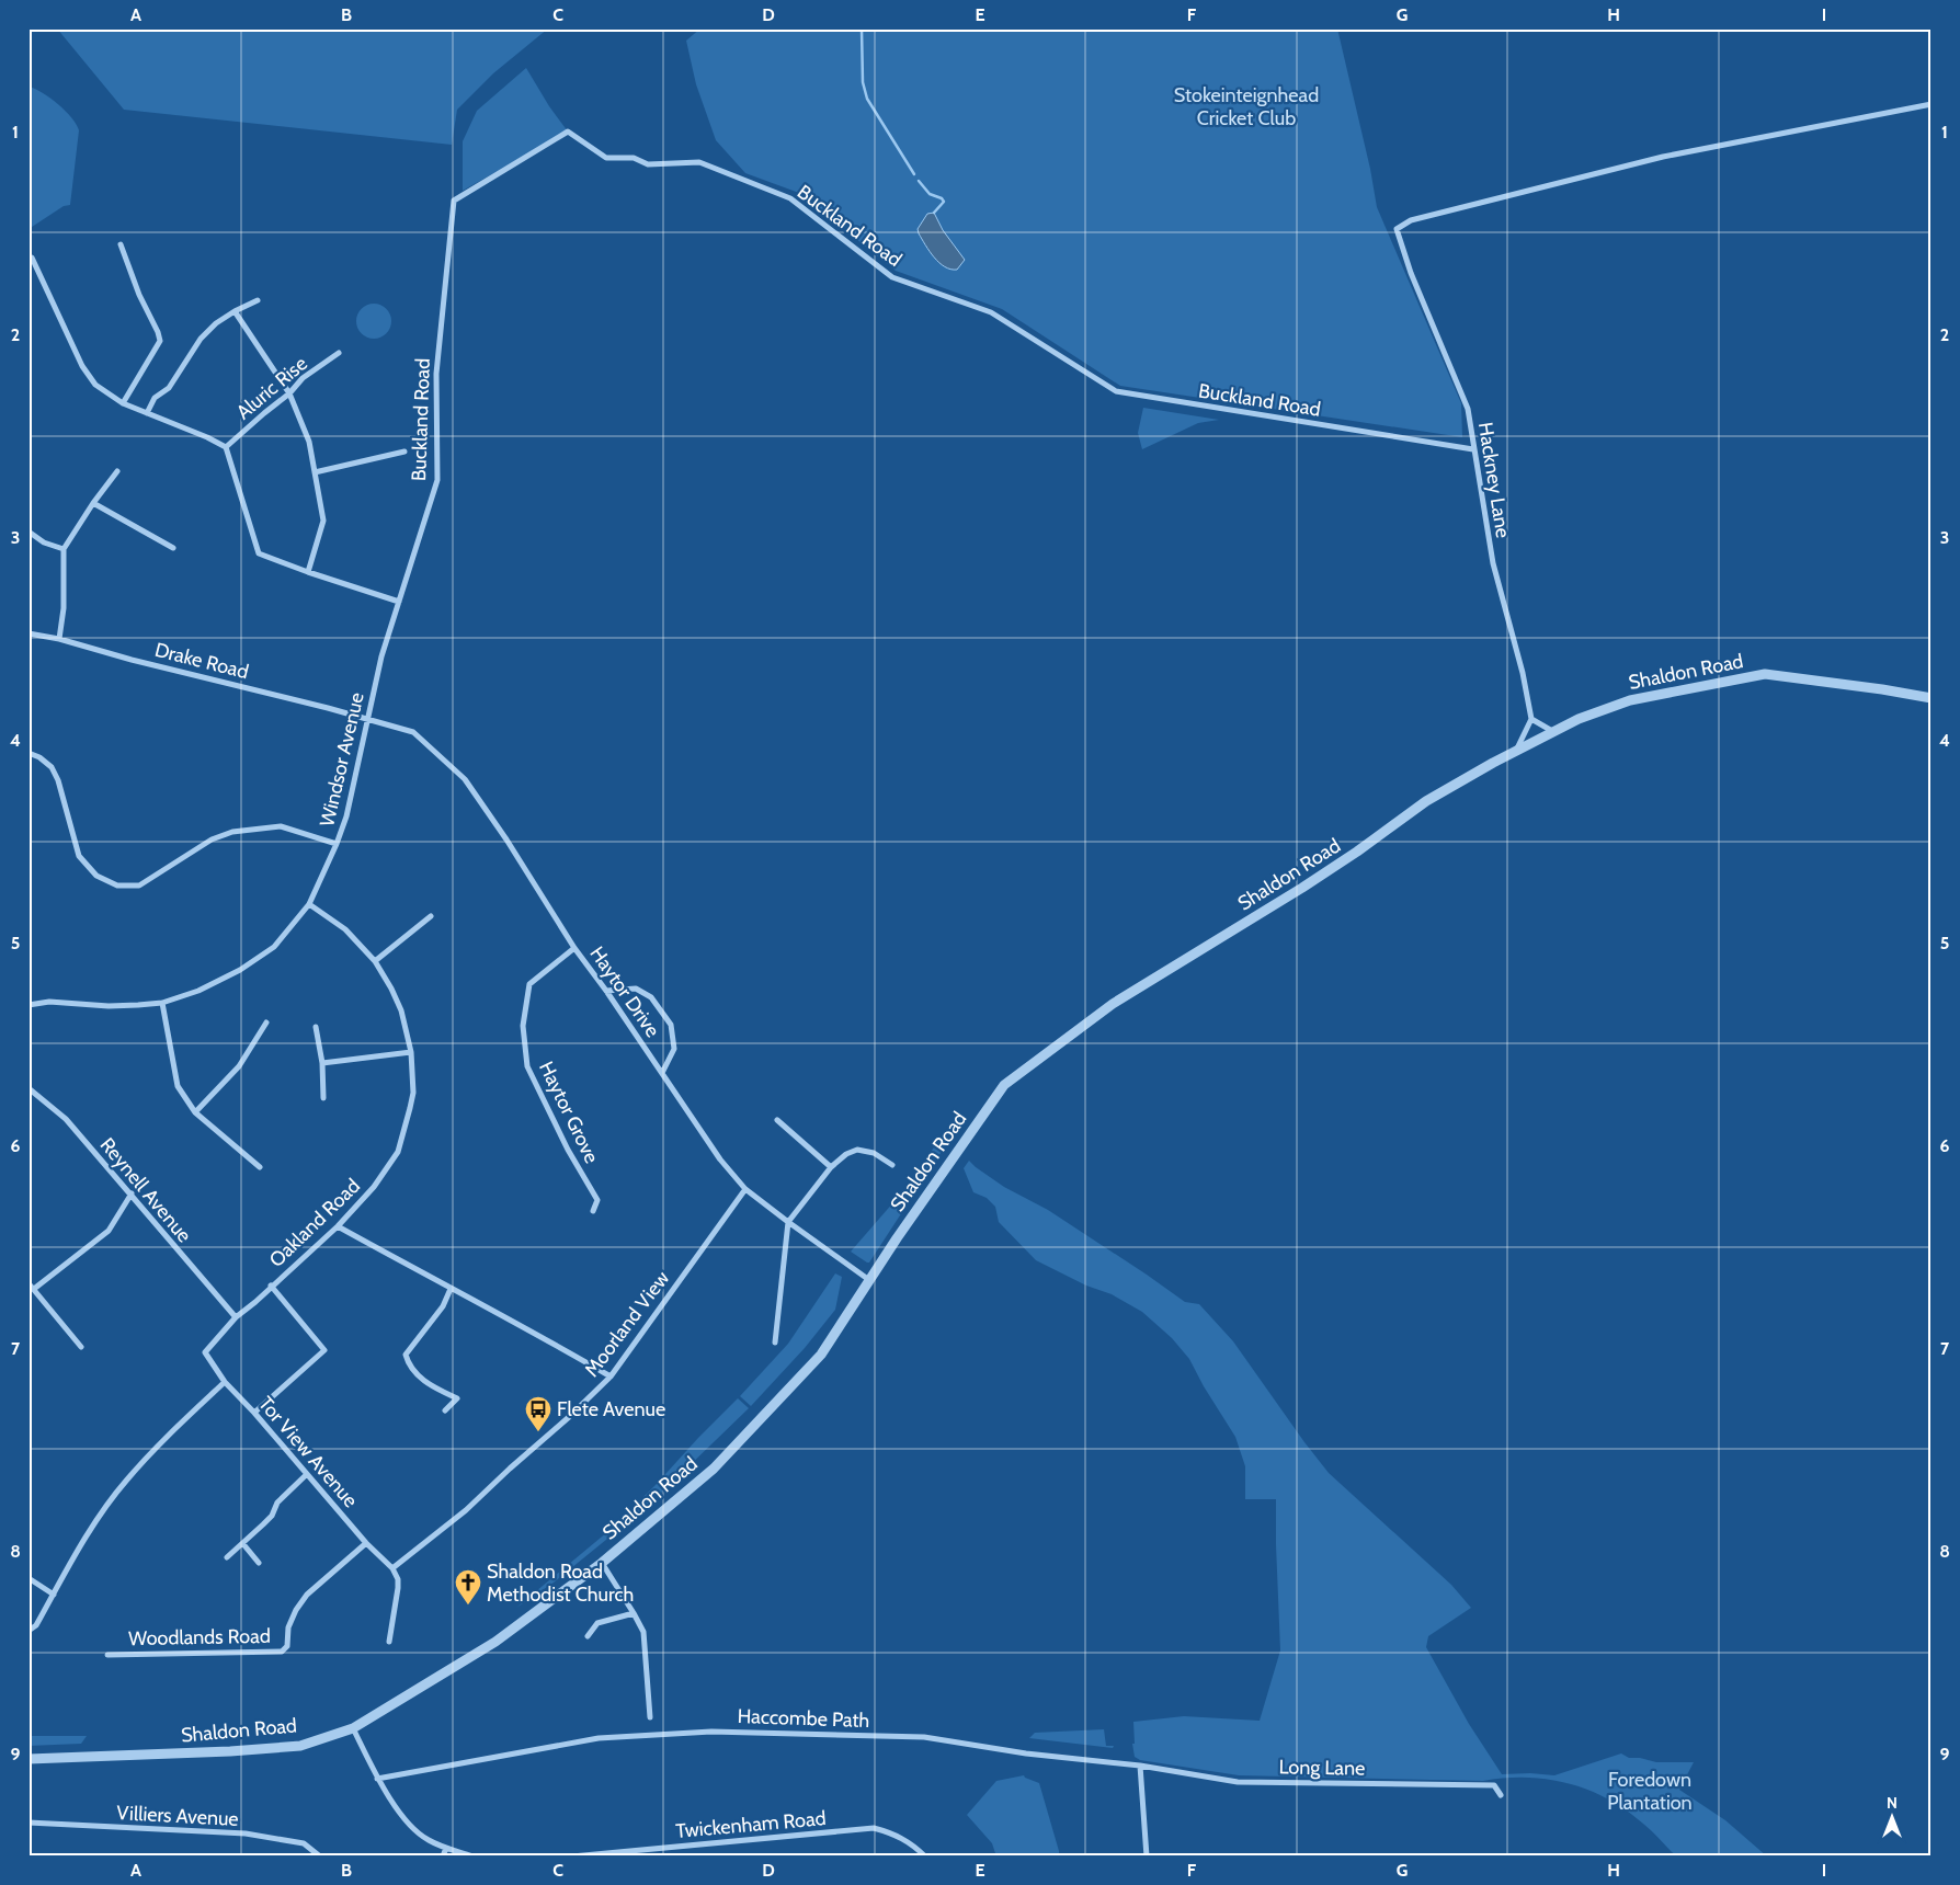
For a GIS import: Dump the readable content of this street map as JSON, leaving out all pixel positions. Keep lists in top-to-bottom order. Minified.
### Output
{"streets":{"street":["Buckland Road","Aluric Rise","Hackney Lane","Drake Road","Shaldon Road","Windsor Avenue","Haytor Drive","Haytor Grove","Reynell Avenue","Oakland Road","Moorland View","Tor View Avenue","Woodlands Road","Haccombe Path","Long Lane","Villiers Avenue","Twickenham Road"]},"crossings":[["Buckland Road","Hackney Lane"],["Buckland Road","Windsor Avenue"],["Drake Road","Windsor Avenue"],["Drake Road","Haytor Drive"],["Shaldon Road","Haytor Drive"],["Windsor Avenue","Haytor Drive"],["Windsor Avenue","Oakland Road"],["Haytor Drive","Haytor Grove"],["Haytor Drive","Moorland View"],["Reynell Avenue","Oakland Road"],["Oakland Road","Tor View Avenue"],["Moorland View","Tor View Avenue"],["Tor View Avenue","Woodlands Road"],["Haccombe Path","Long Lane"]],"parks":["Stokeinteignhead Cricket Club","Foredown Plantation"],"places":{"bus stop":["Flete Avenue"],"church":["Shaldon Road Methodist Church"]},"north":"top","grid":{"columns":["A","B","C","D","E","F","G","H","I"],"rows":["1","2","3","4","5","6","7","8","9"]}}
